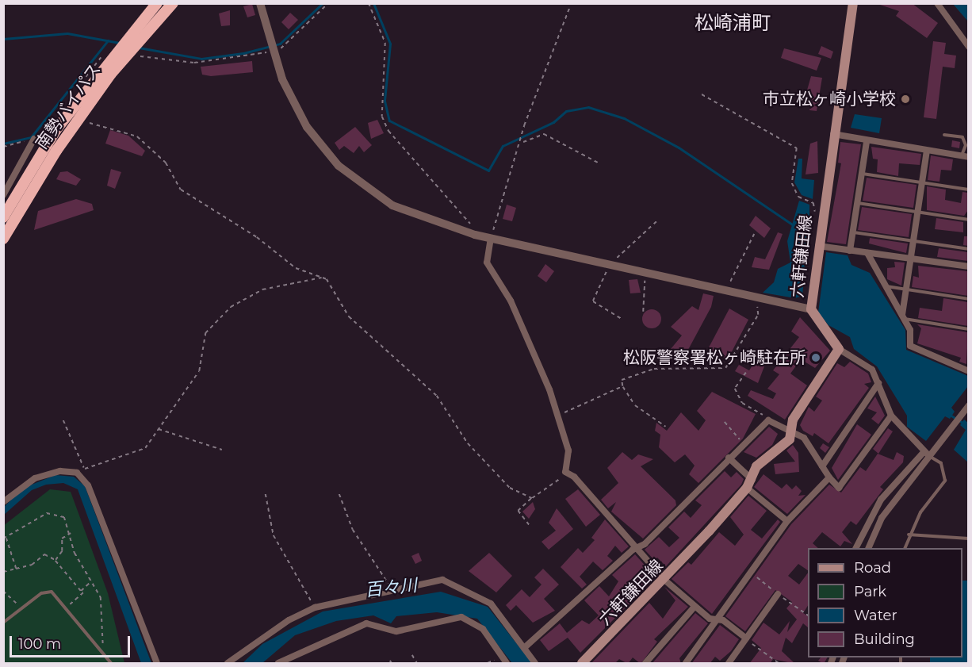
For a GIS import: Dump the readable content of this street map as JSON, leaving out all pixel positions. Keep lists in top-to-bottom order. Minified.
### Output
{"streets":{"highway":["南勢バイパス"],"main road":["六軒鎌田線"]},"districts":["松崎浦町"],"water":["百々川"],"places":["市立松ヶ崎小学校","松阪警察署松ヶ崎駐在所"],"legend":["Road","Park","Water","Building"],"scale_bar":"100 m"}
